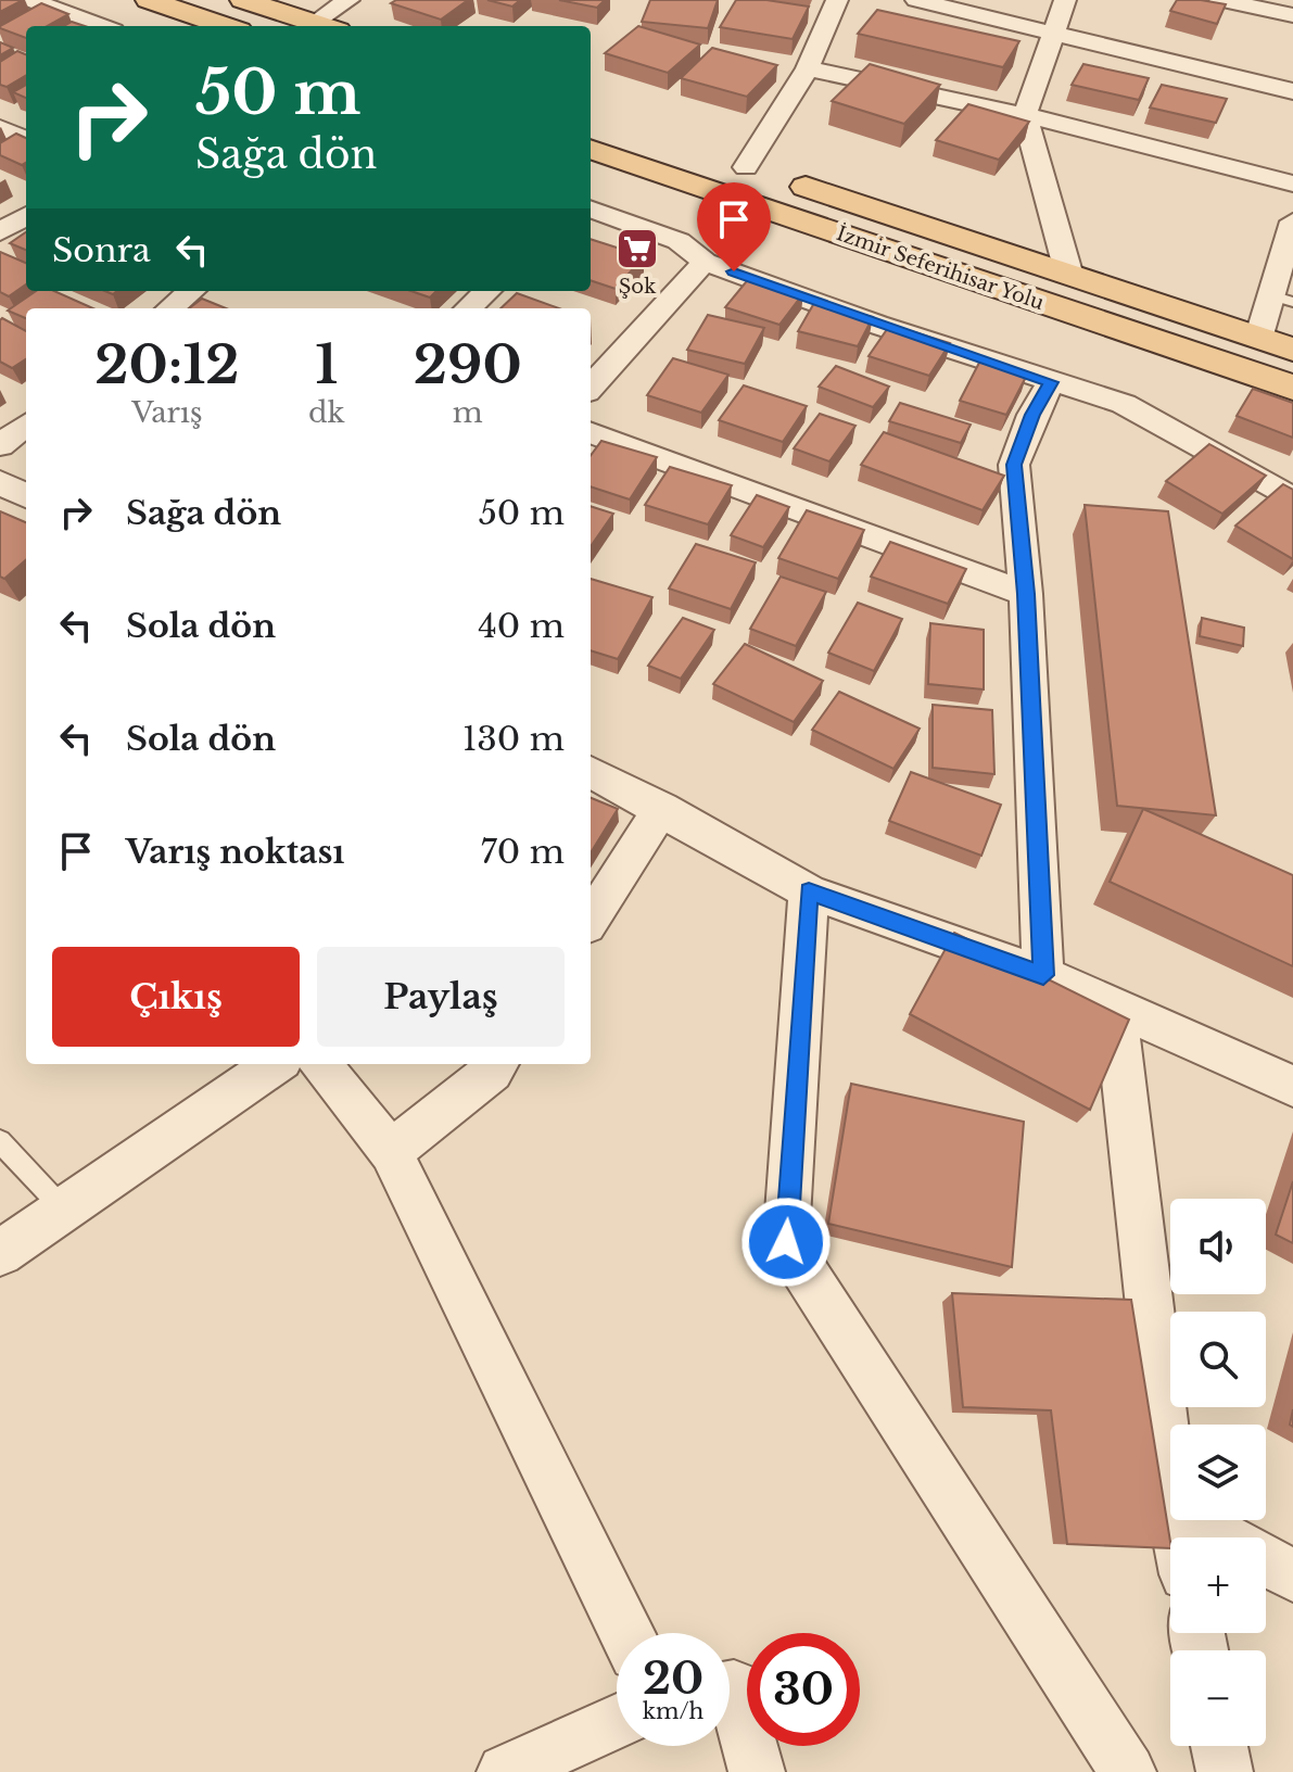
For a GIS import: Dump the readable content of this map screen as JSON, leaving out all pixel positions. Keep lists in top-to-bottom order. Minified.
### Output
{"streets":{"main road":["İzmir Seferihisar Yolu"]},"places":{"supermarket":["Şok"]},"page":{"turn":["50 m","Sağa dön"],"then":"Sonra","eta":["20:12","Varış","1","dk","290","m"],"list":[{"name":"Sağa dön","value":"50 m"},{"name":"Sola dön","value":"40 m"},{"name":"Sola dön","value":"130 m"},{"name":"Varış noktası","value":"70 m"}],"buttons":["Çıkış","Paylaş"],"map_buttons":["+","−"],"speed":"20 km/h","limit":"30"}}
